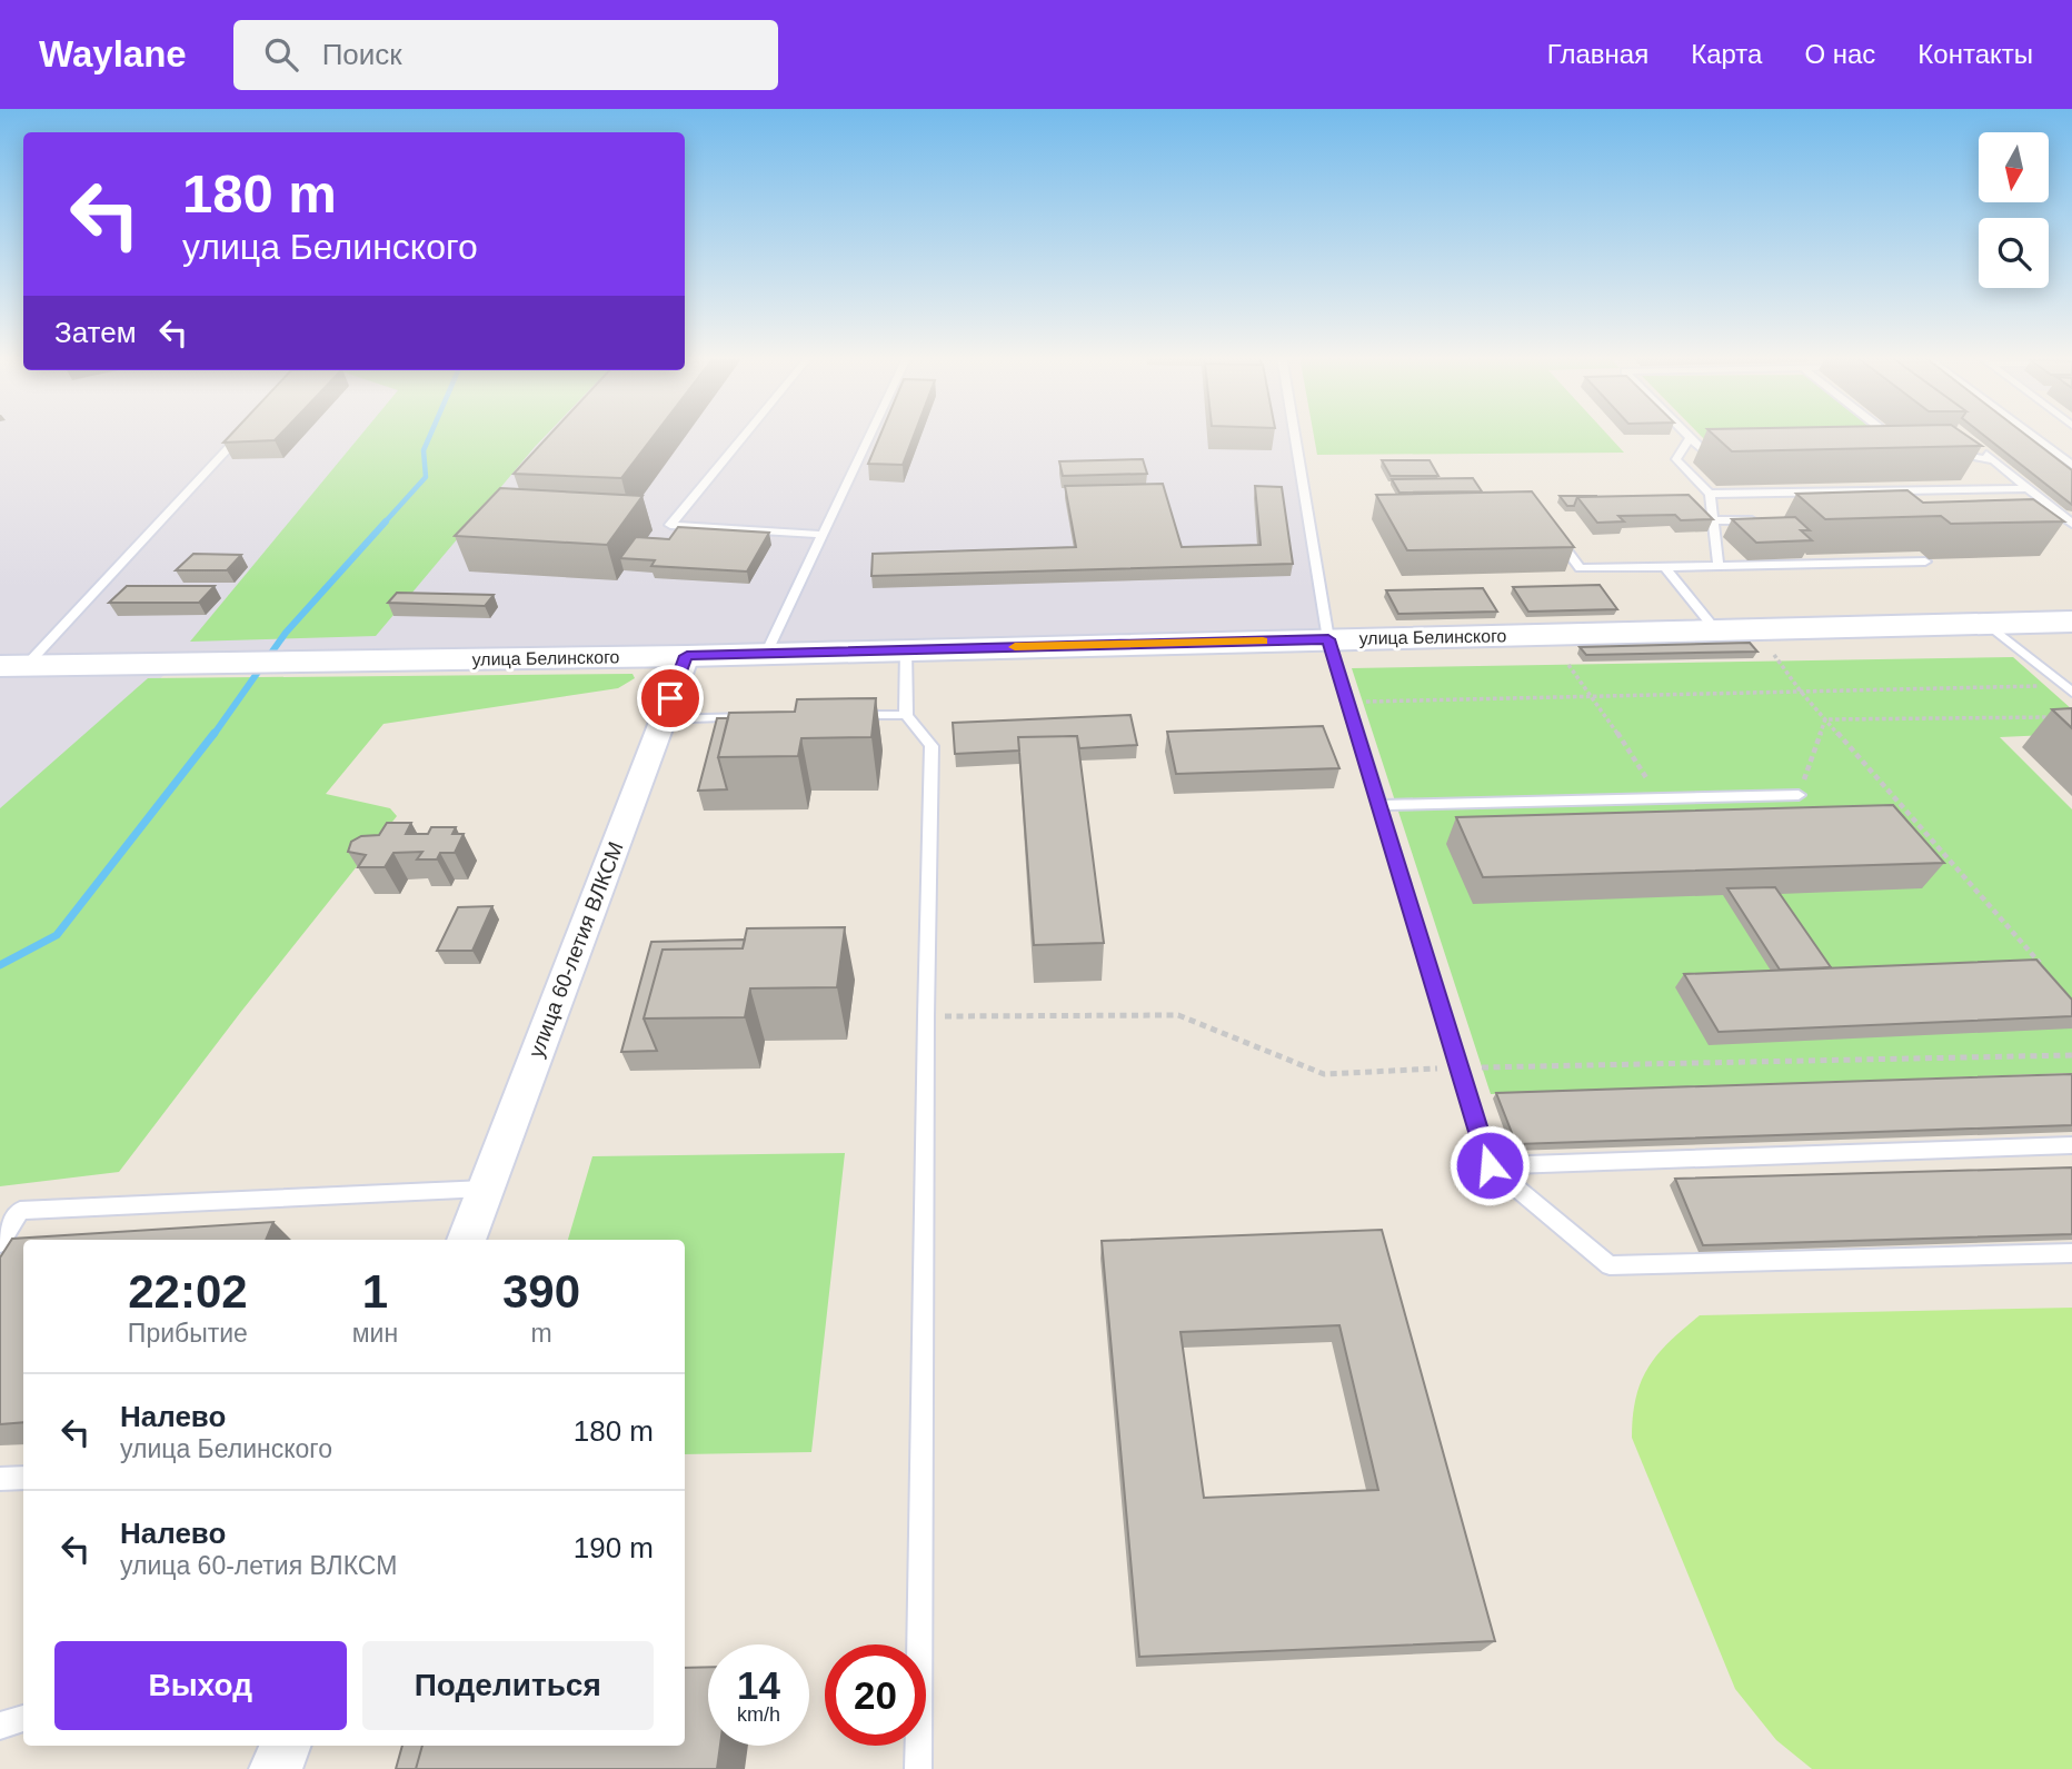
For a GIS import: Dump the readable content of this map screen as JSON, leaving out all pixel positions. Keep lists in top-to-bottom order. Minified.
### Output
{"streets":{"street":["улица Белинского","улица 60-летия ВЛКСМ"]},"crossings":[["улица Белинского","улица 60-летия ВЛКСМ"]],"north":"bottom","page":{"header":"Waylane","search":"Поиск","nav":["Главная","Карта","О нас","Контакты"],"turn":["180 m","улица Белинского"],"then":"Затем","eta":["22:02","Прибытие","1","мин","390","m"],"list":[{"name":"Налево","note":"улица Белинского","value":"180 m"},{"name":"Налево","note":"улица 60-летия ВЛКСМ","value":"190 m"}],"buttons":["Выход","Поделиться"],"speed":"14 km/h","limit":"20"}}
